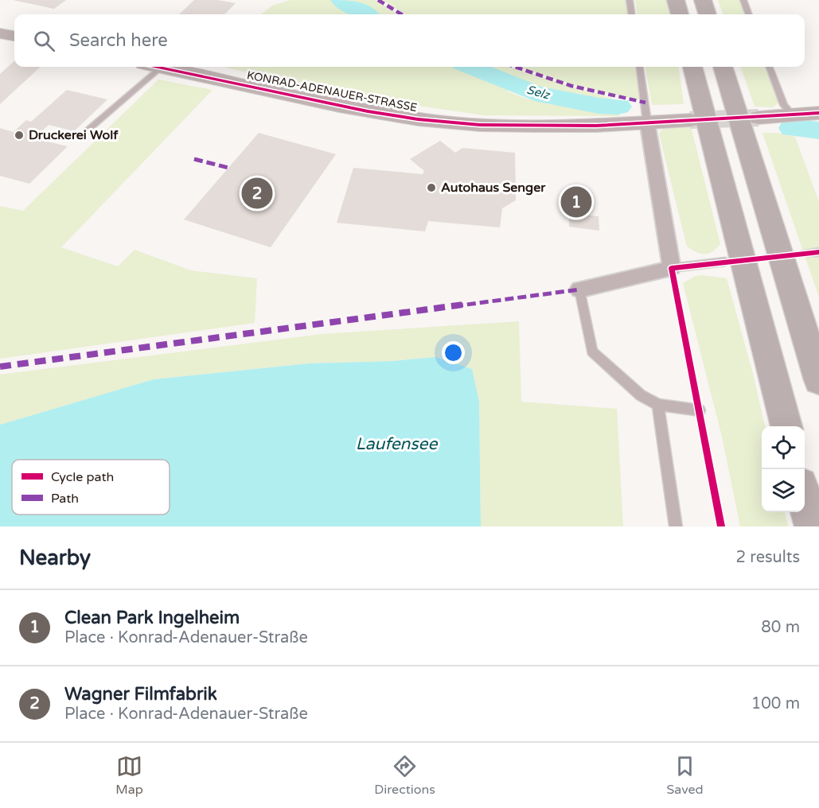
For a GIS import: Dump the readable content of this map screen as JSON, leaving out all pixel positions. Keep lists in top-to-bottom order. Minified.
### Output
{"streets":{"main road":["KONRAD-ADENAUER-STRASSE"]},"water":["Selz","Laufensee"],"places":["Druckerei Wolf","Autohaus Senger"],"legend":["Cycle path","Path"],"page":{"search":"Search here","pins":["2","1"],"heading":["Nearby","2 results"],"list":[{"mark":"1","name":"Clean Park Ingelheim","note":"Place · Konrad-Adenauer-Straße","value":"80 m"},{"mark":"2","name":"Wagner Filmfabrik","note":"Place · Konrad-Adenauer-Straße","value":"100 m"}],"nav":["Map","Directions","Saved"]}}
